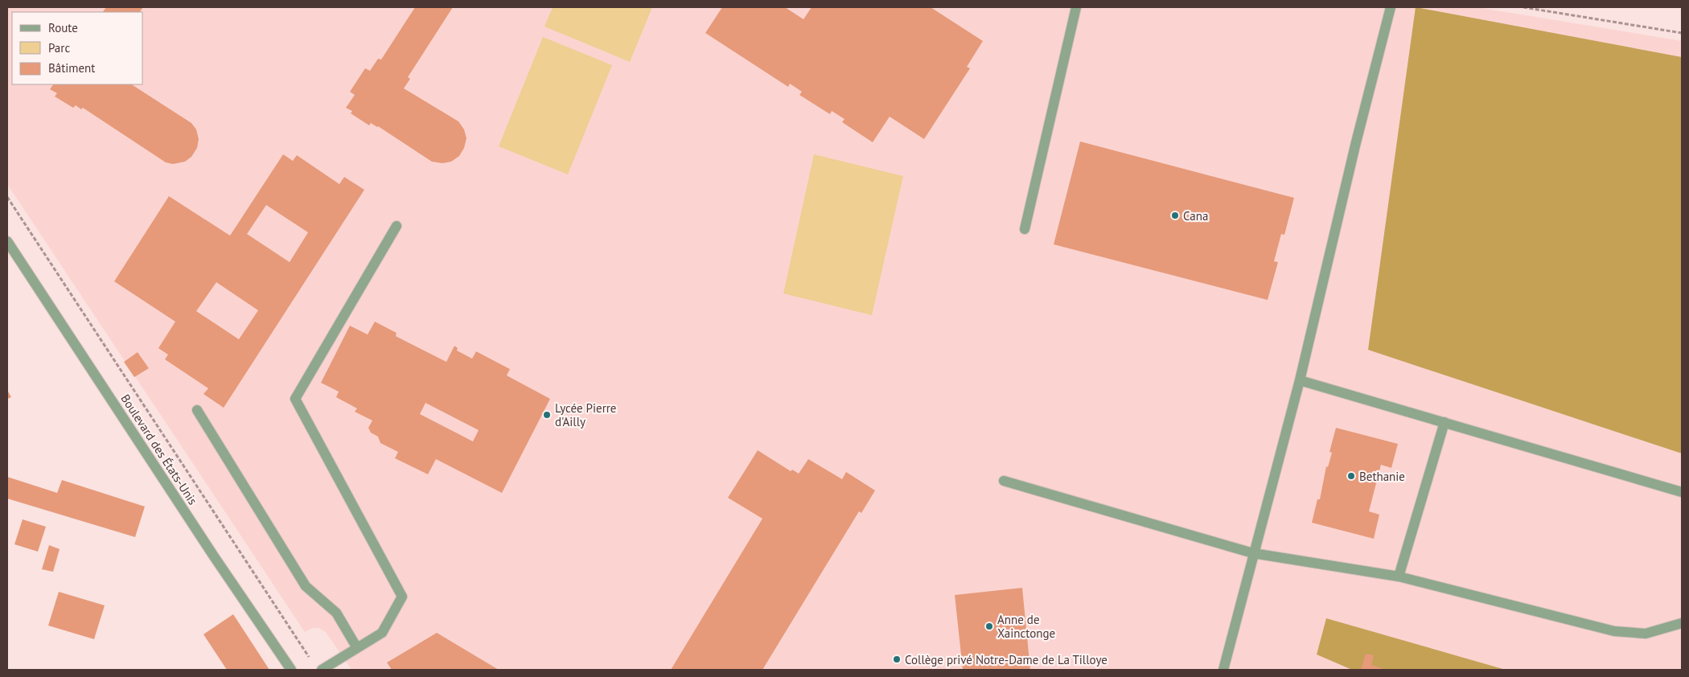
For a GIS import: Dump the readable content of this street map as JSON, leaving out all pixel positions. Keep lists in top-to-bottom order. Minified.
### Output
{"streets":{"street":["Boulevard des États-Unis"]},"places":["Cana","Lycée Pierre d'Ailly","Bethanie","Anne de Xainctonge","Collège privé Notre-Dame de La Tilloye"],"legend":["Route","Parc","Bâtiment"]}
